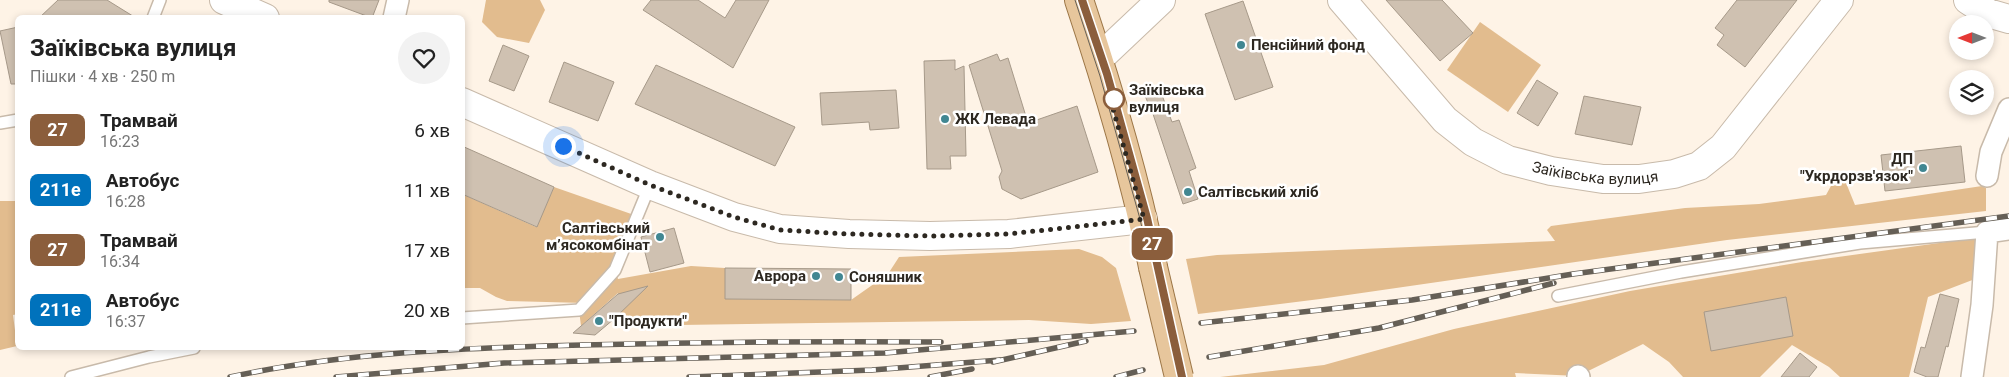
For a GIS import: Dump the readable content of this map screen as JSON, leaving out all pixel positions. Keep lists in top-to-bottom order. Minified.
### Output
{"streets":{"street":["Заїківська вулиця"]},"places":["Пенсійний фонд","Заїківська вулиця","ЖК Левада","ДП \"Укрдорзв'язок\"","Салтівський хліб","Салтівський мʼясокомбінат","Аврора","Соняшник","\"Продукти\""],"lines":["tram line 27"],"north":"left","page":{"on_map":"27","heading":["Заїківська вулиця","Пішки · 4 хв · 250 m"],"list":[{"mark":"27","name":"Трамвай","note":"16:23","value":"6 хв"},{"mark":"211е","name":"Автобус","note":"16:28","value":"11 хв"},{"mark":"27","name":"Трамвай","note":"16:34","value":"17 хв"},{"mark":"211е","name":"Автобус","note":"16:37","value":"20 хв"}]}}
